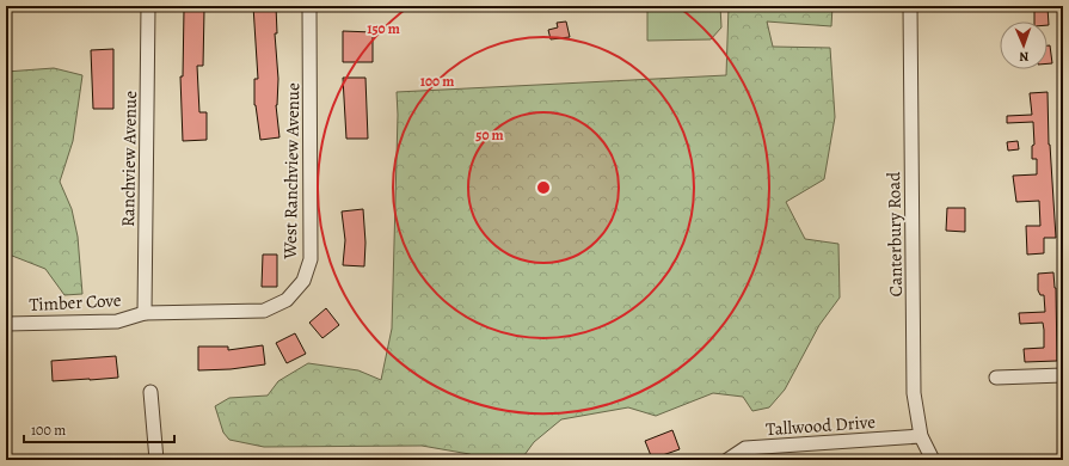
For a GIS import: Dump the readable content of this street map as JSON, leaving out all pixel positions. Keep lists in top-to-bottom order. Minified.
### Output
{"streets":{"street":["Ranchview Avenue","West Ranchview Avenue","Canterbury Road","Timber Cove","Tallwood Drive"]},"crossings":[["Ranchview Avenue","West Ranchview Avenue"],["Ranchview Avenue","Timber Cove"],["West Ranchview Avenue","Timber Cove"],["Canterbury Road","Tallwood Drive"]],"scale_bar":"100 m","north":"bottom","rings":["150 m","100 m","50 m"]}
